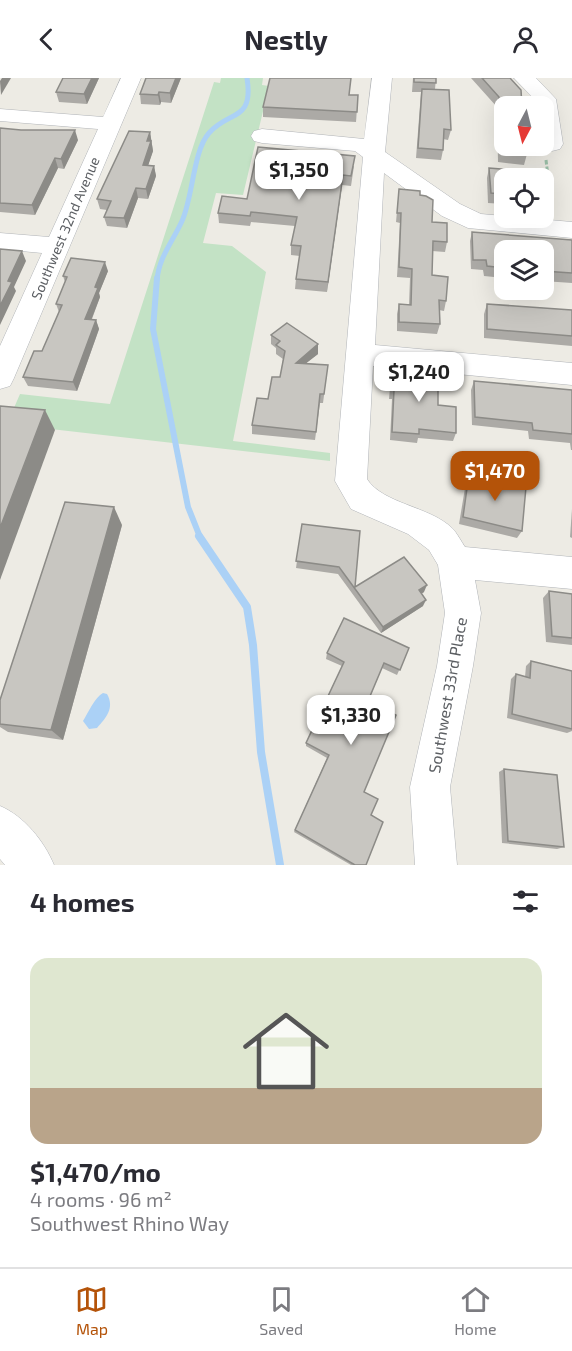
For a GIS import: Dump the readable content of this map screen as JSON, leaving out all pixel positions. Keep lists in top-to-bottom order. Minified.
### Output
{"streets":{"street":["Southwest 32nd Avenue","Southwest 33rd Place"]},"north":"bottom","page":{"header":"Nestly","price":["$1,350","$1,240","$1,470","$1,330"],"heading":"4 homes","list":[{"name":"$1,470/mo","note":"4 rooms · 96 m² · Southwest Rhino Way"}],"tabs":["Map","Saved","Home"]}}
